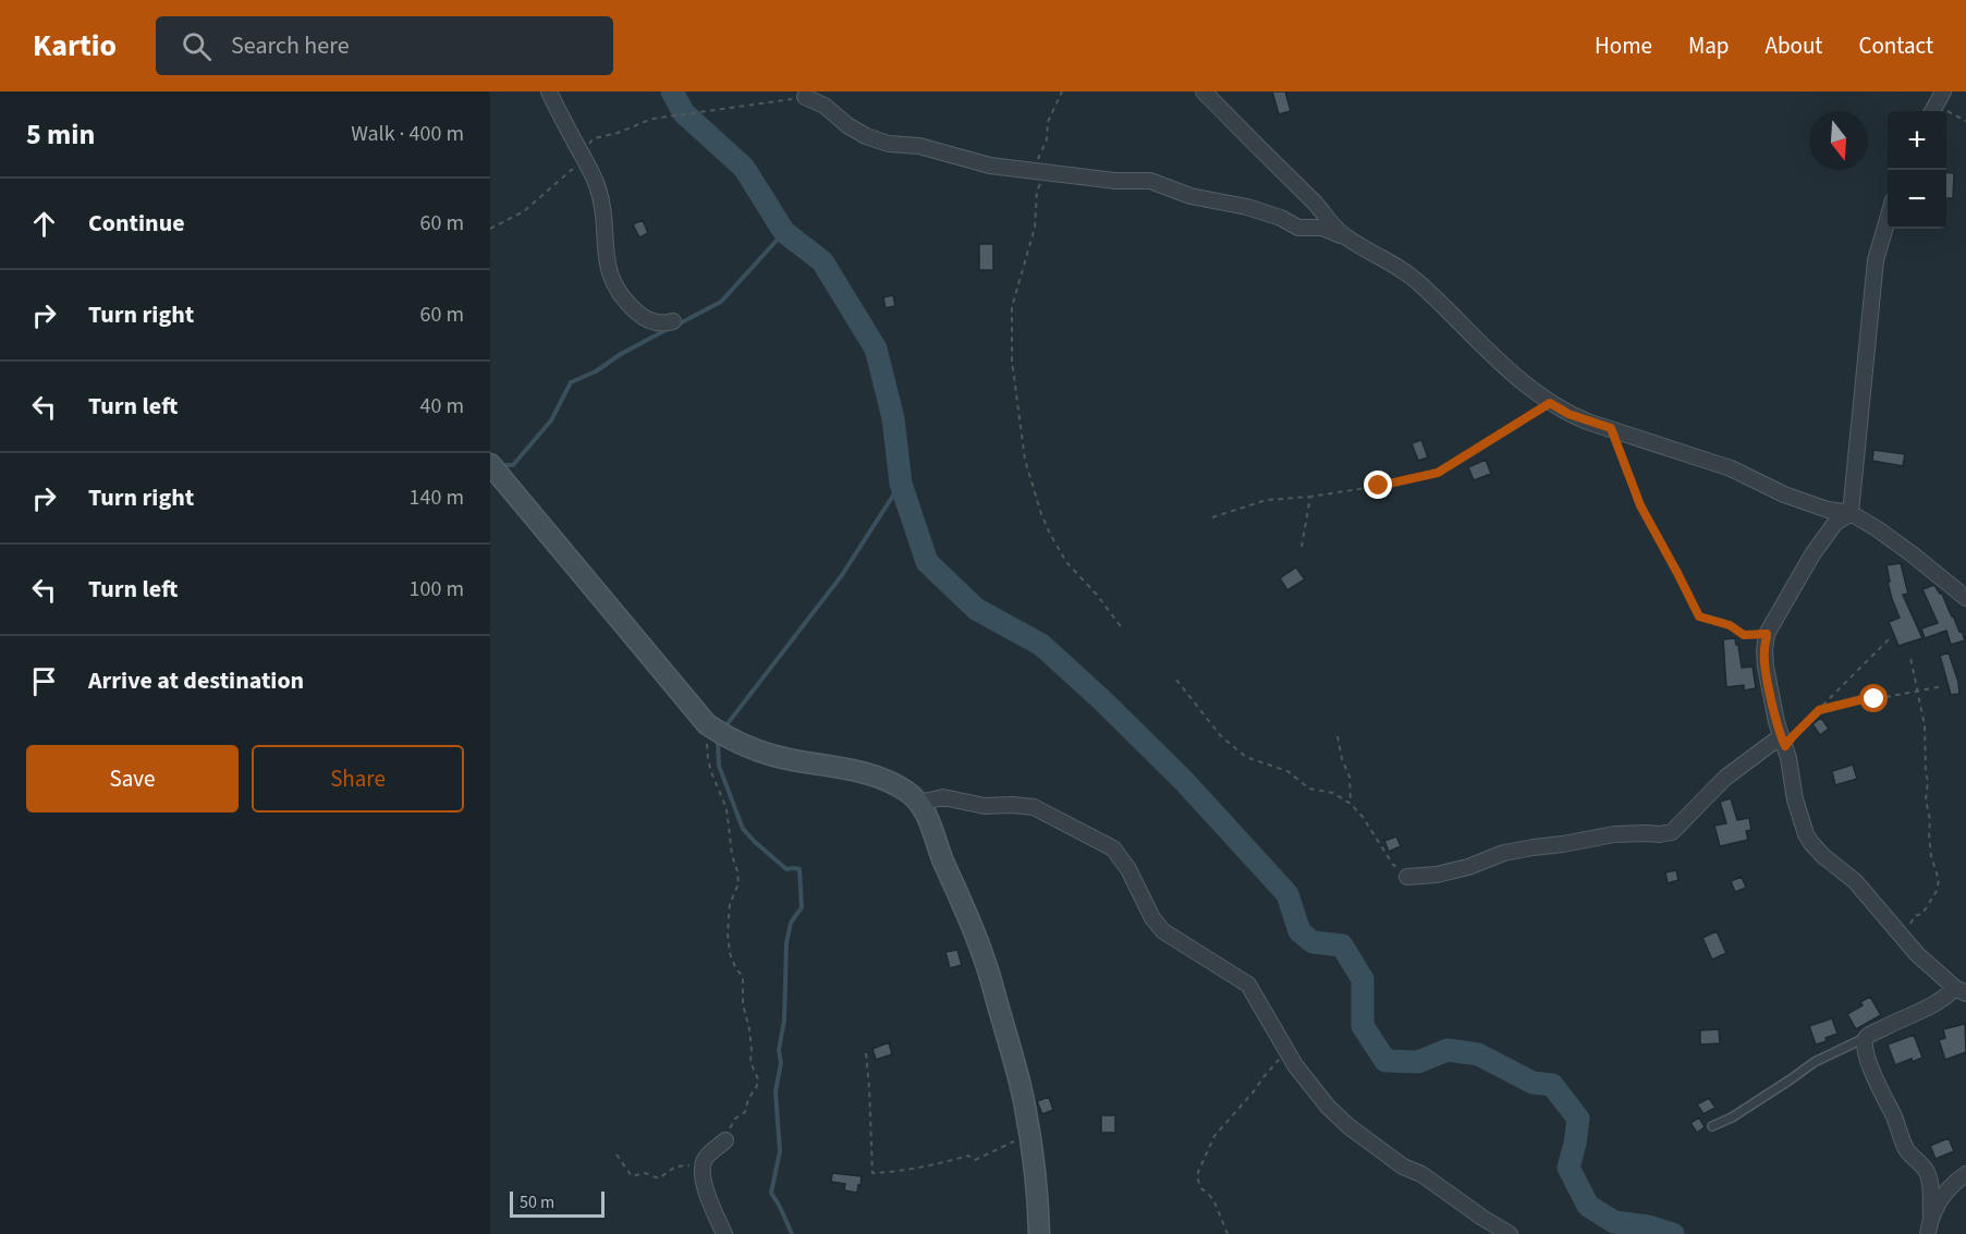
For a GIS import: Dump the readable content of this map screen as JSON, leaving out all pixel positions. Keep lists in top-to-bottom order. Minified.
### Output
{"scale_bar":"50 m","north":"bottom","page":{"header":"Kartio","search":"Search here","nav":["Home","Map","About","Contact"],"heading":["5 min","Walk · 400 m"],"map_buttons":["+","−"],"list":[["Continue","60 m"],["Turn right","60 m"],["Turn left","40 m"],["Turn right","140 m"],["Turn left","100 m"],"Arrive at destination"],"buttons":["Save","Share"],"scale":"50 m"}}
